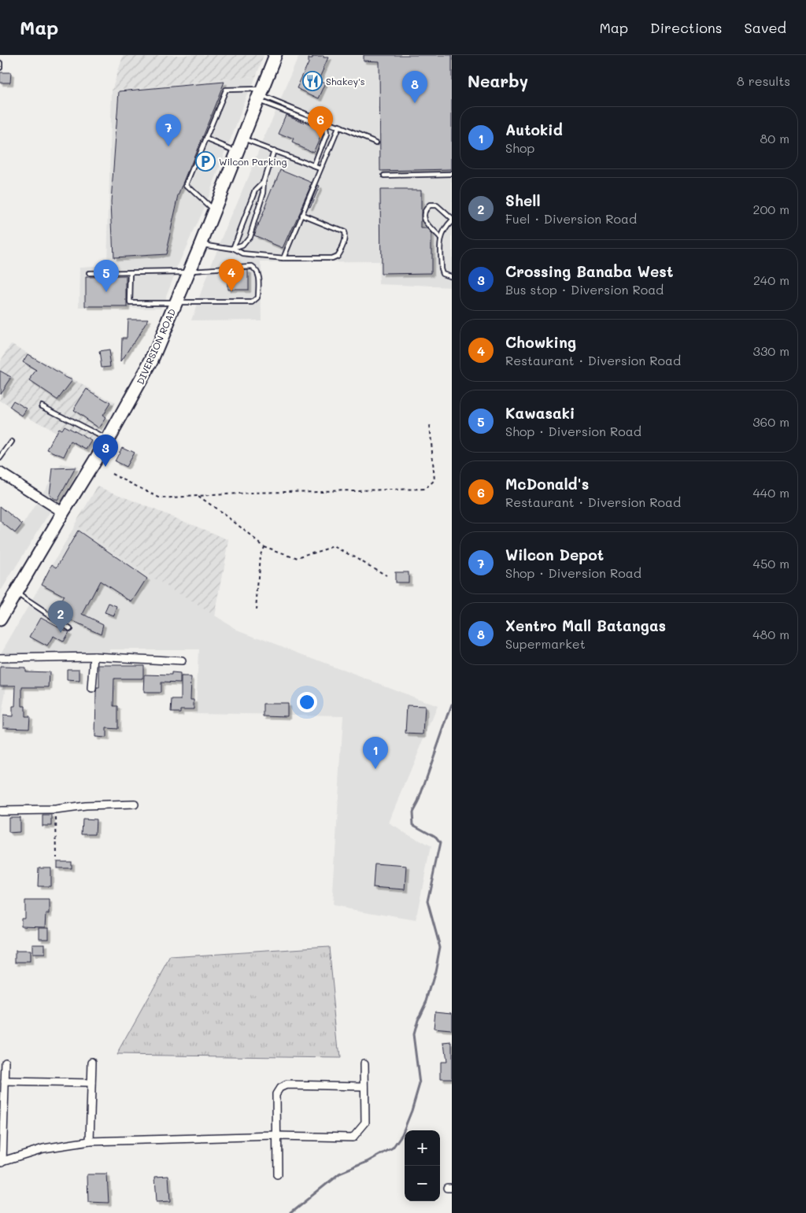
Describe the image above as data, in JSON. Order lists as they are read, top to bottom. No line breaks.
{"streets":{"highway":["DIVERSION ROAD"]},"places":{"restaurant":["Shakey's"],"parking":["Wilcon Parking"]},"page":{"header":"Map","nav":["Map","Directions","Saved"],"heading":["Nearby","8 results"],"pins":["8","6","7","4","5","3","2","1"],"list":[{"mark":"1","name":"Autokid","note":"Shop","value":"80 m"},{"mark":"2","name":"Shell","note":"Fuel · Diversion Road","value":"200 m"},{"mark":"3","name":"Crossing Banaba West","note":"Bus stop · Diversion Road","value":"240 m"},{"mark":"4","name":"Chowking","note":"Restaurant · Diversion Road","value":"330 m"},{"mark":"5","name":"Kawasaki","note":"Shop · Diversion Road","value":"360 m"},{"mark":"6","name":"McDonald's","note":"Restaurant · Diversion Road","value":"440 m"},{"mark":"7","name":"Wilcon Depot","note":"Shop · Diversion Road","value":"450 m"},{"mark":"8","name":"Xentro Mall Batangas","note":"Supermarket","value":"480 m"}],"map_buttons":["+","−"]}}
